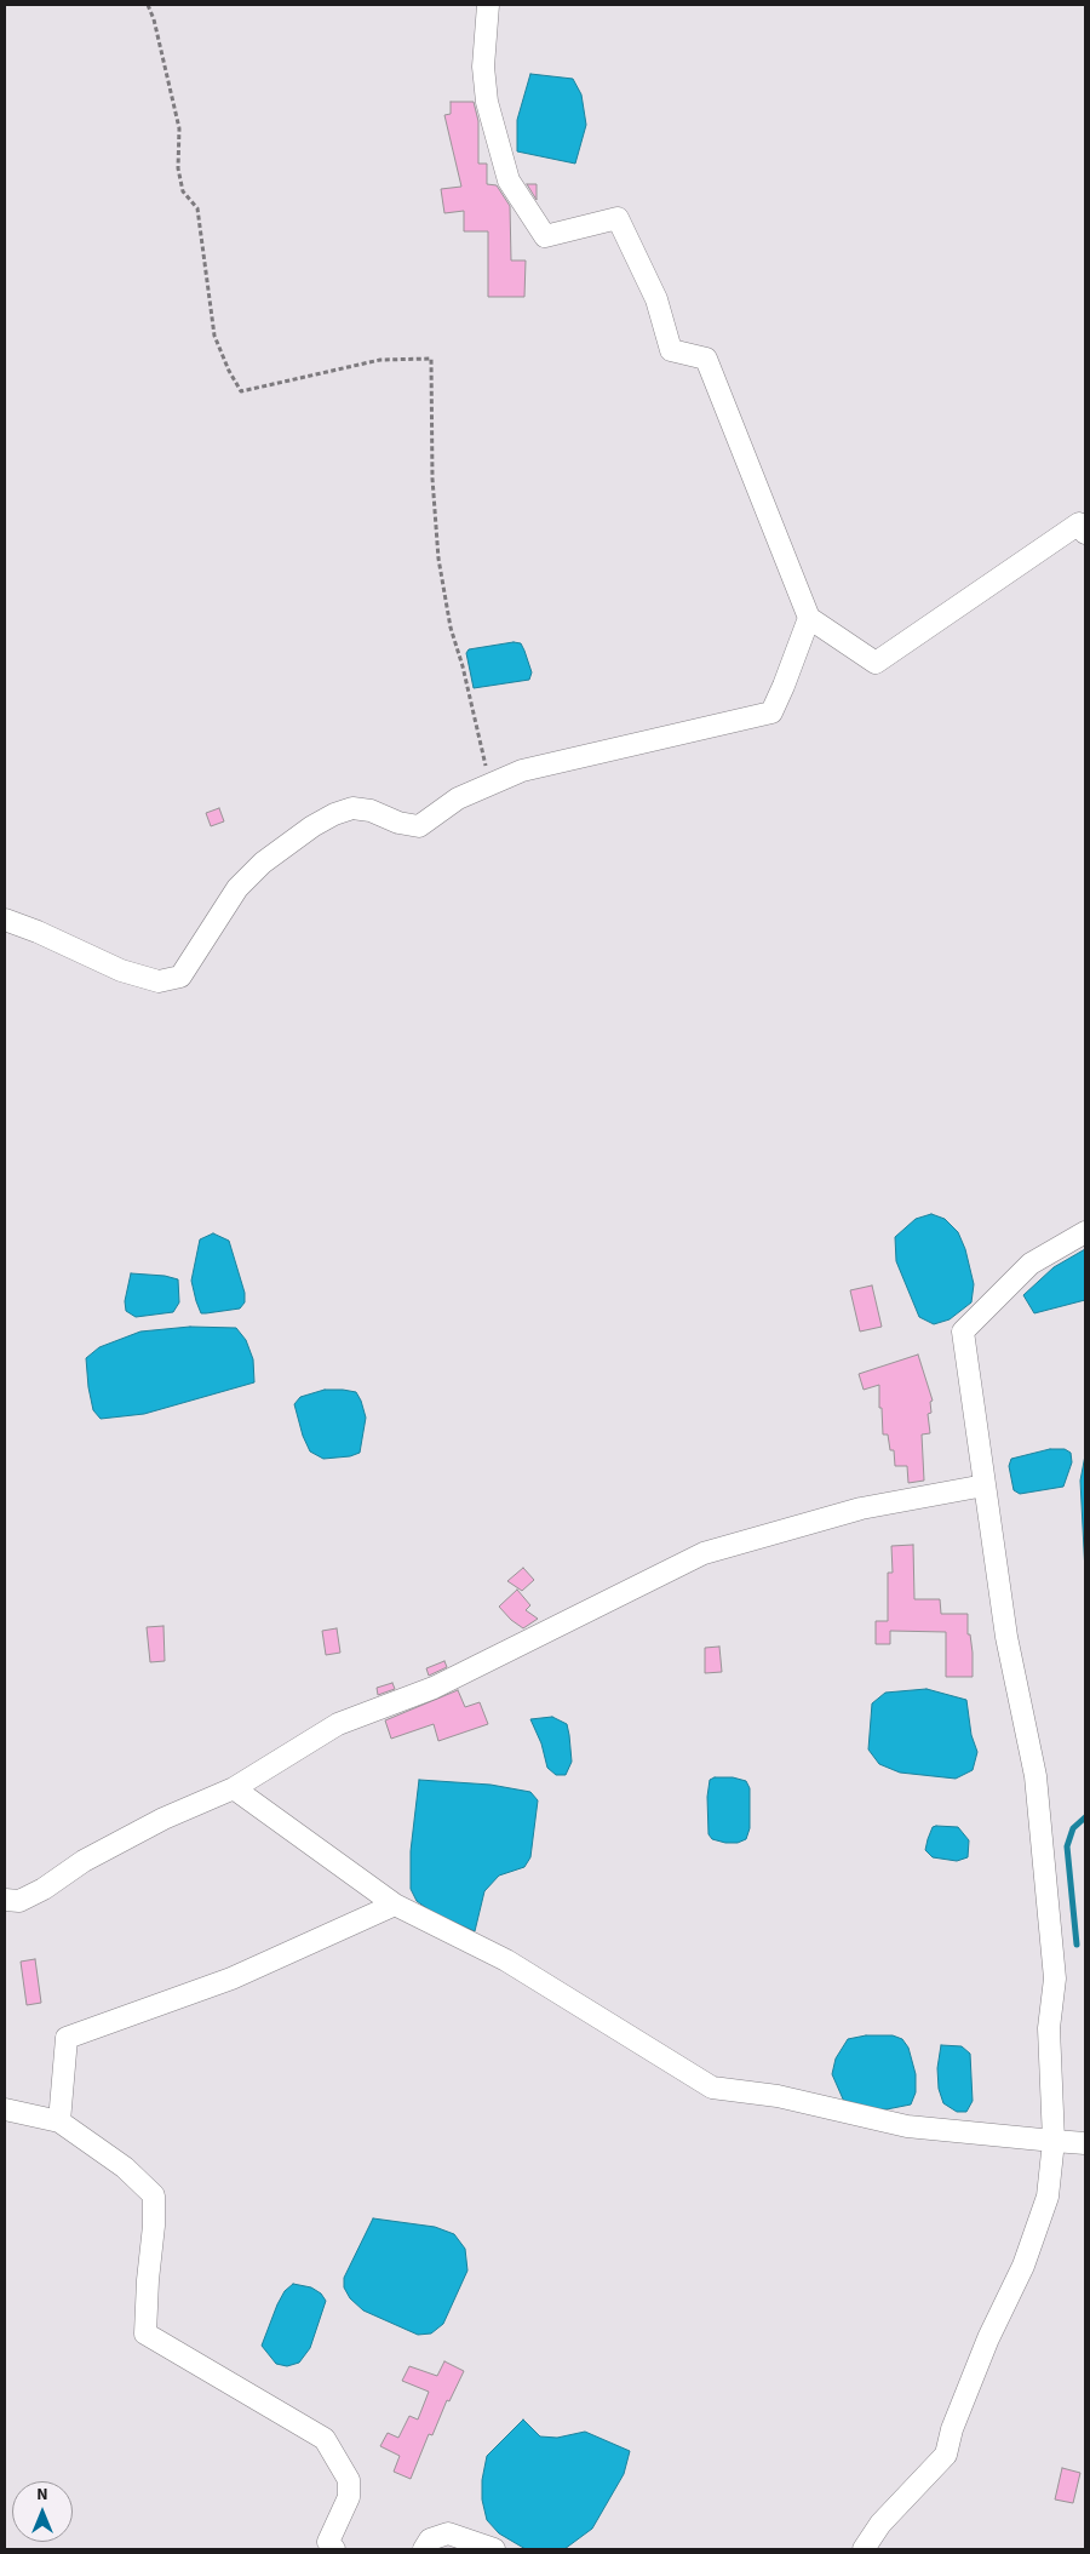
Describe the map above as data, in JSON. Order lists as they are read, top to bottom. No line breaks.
{"north":"top"}
